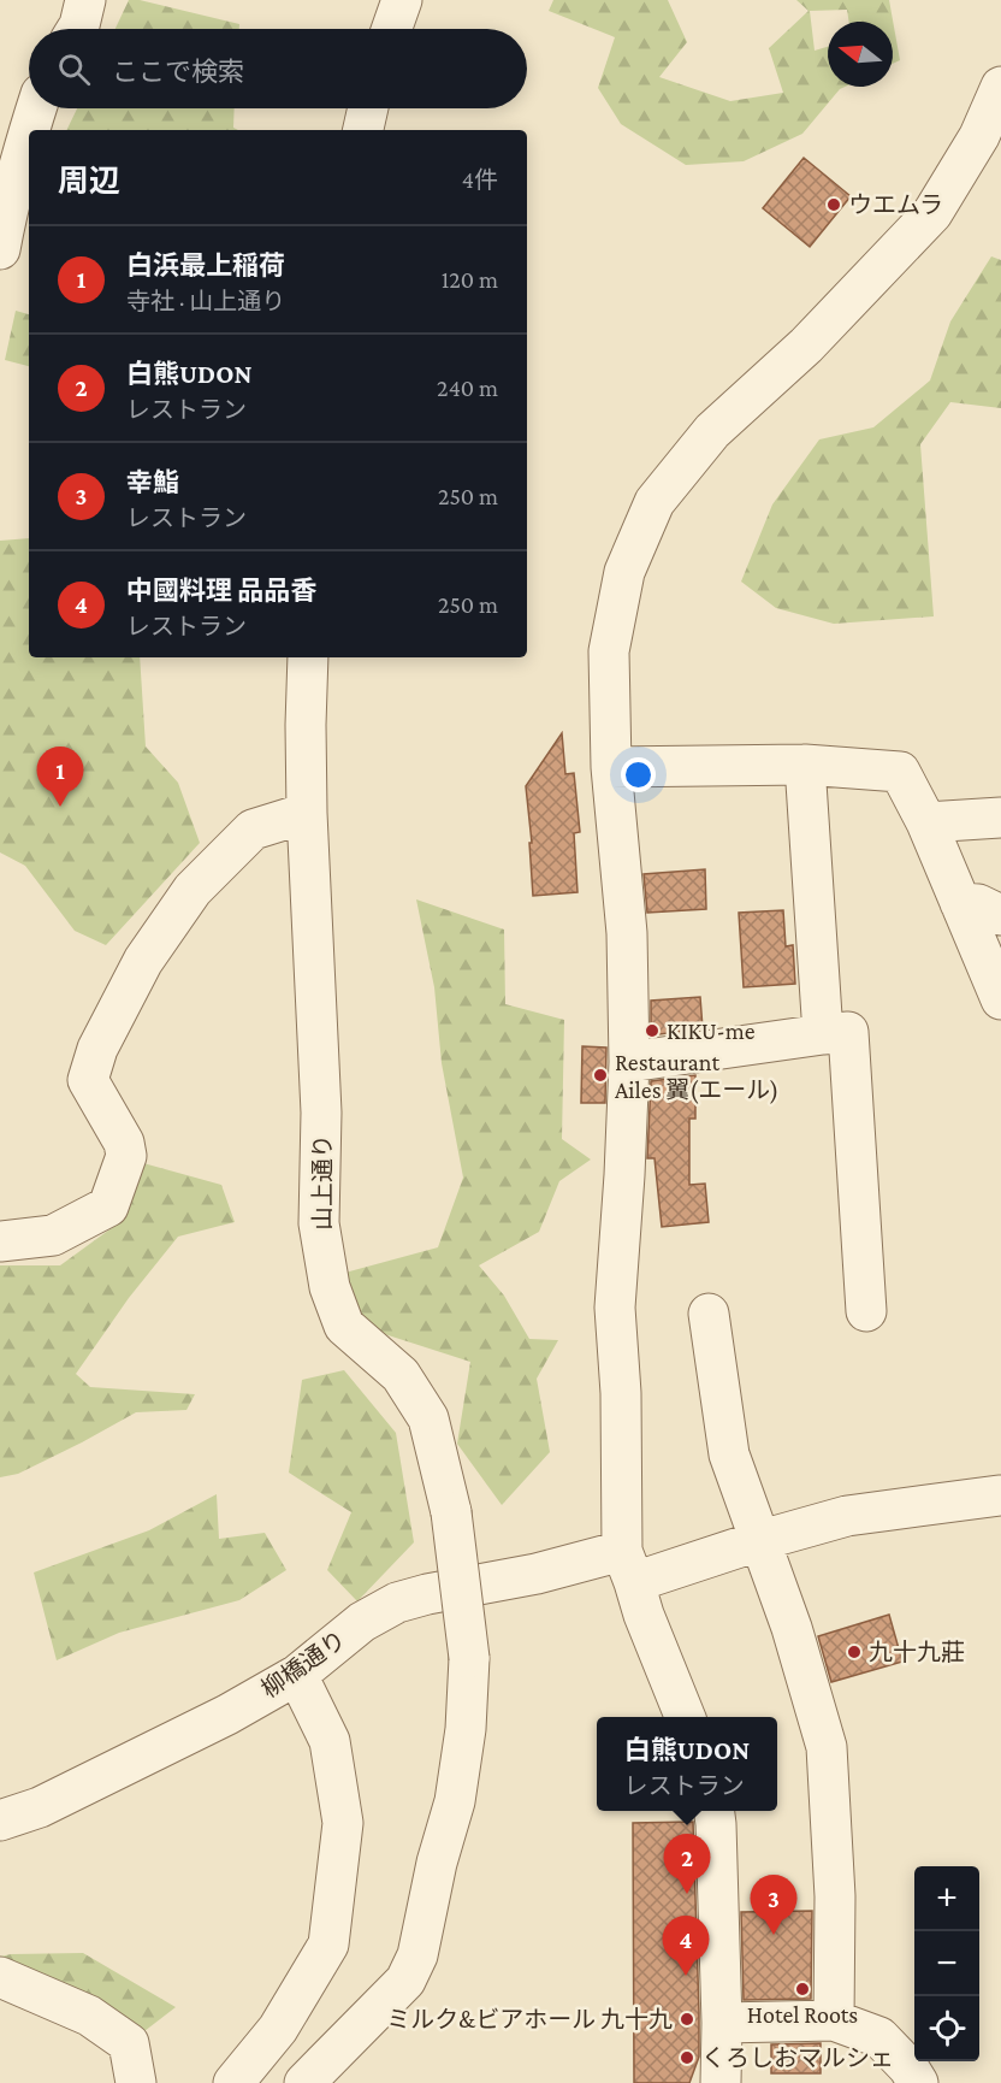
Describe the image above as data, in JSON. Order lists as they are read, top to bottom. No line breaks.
{"streets":{"street":["山上通り","柳橋通り"]},"places":["ウエムラ","KIKU-me","Restaurant Ailes 翼(エール)","九十九莊","Hotel Roots","ミルク&ビアホール 九十九","くろしおマルシェ"],"north":"left","page":{"search":"ここで検索","heading":["周辺","4件"],"list":[{"mark":"1","name":"白浜最上稲荷","note":"寺社 · 山上通り","value":"120 m"},{"mark":"2","name":"白熊UDON","note":"レストラン","value":"240 m"},{"mark":"3","name":"幸鮨","note":"レストラン","value":"250 m"},{"mark":"4","name":"中國料理 品品香","note":"レストラン","value":"250 m"}],"pins":["1","2","3","4"],"popup":["白熊UDON","レストラン"],"map_buttons":["+","−"]}}
